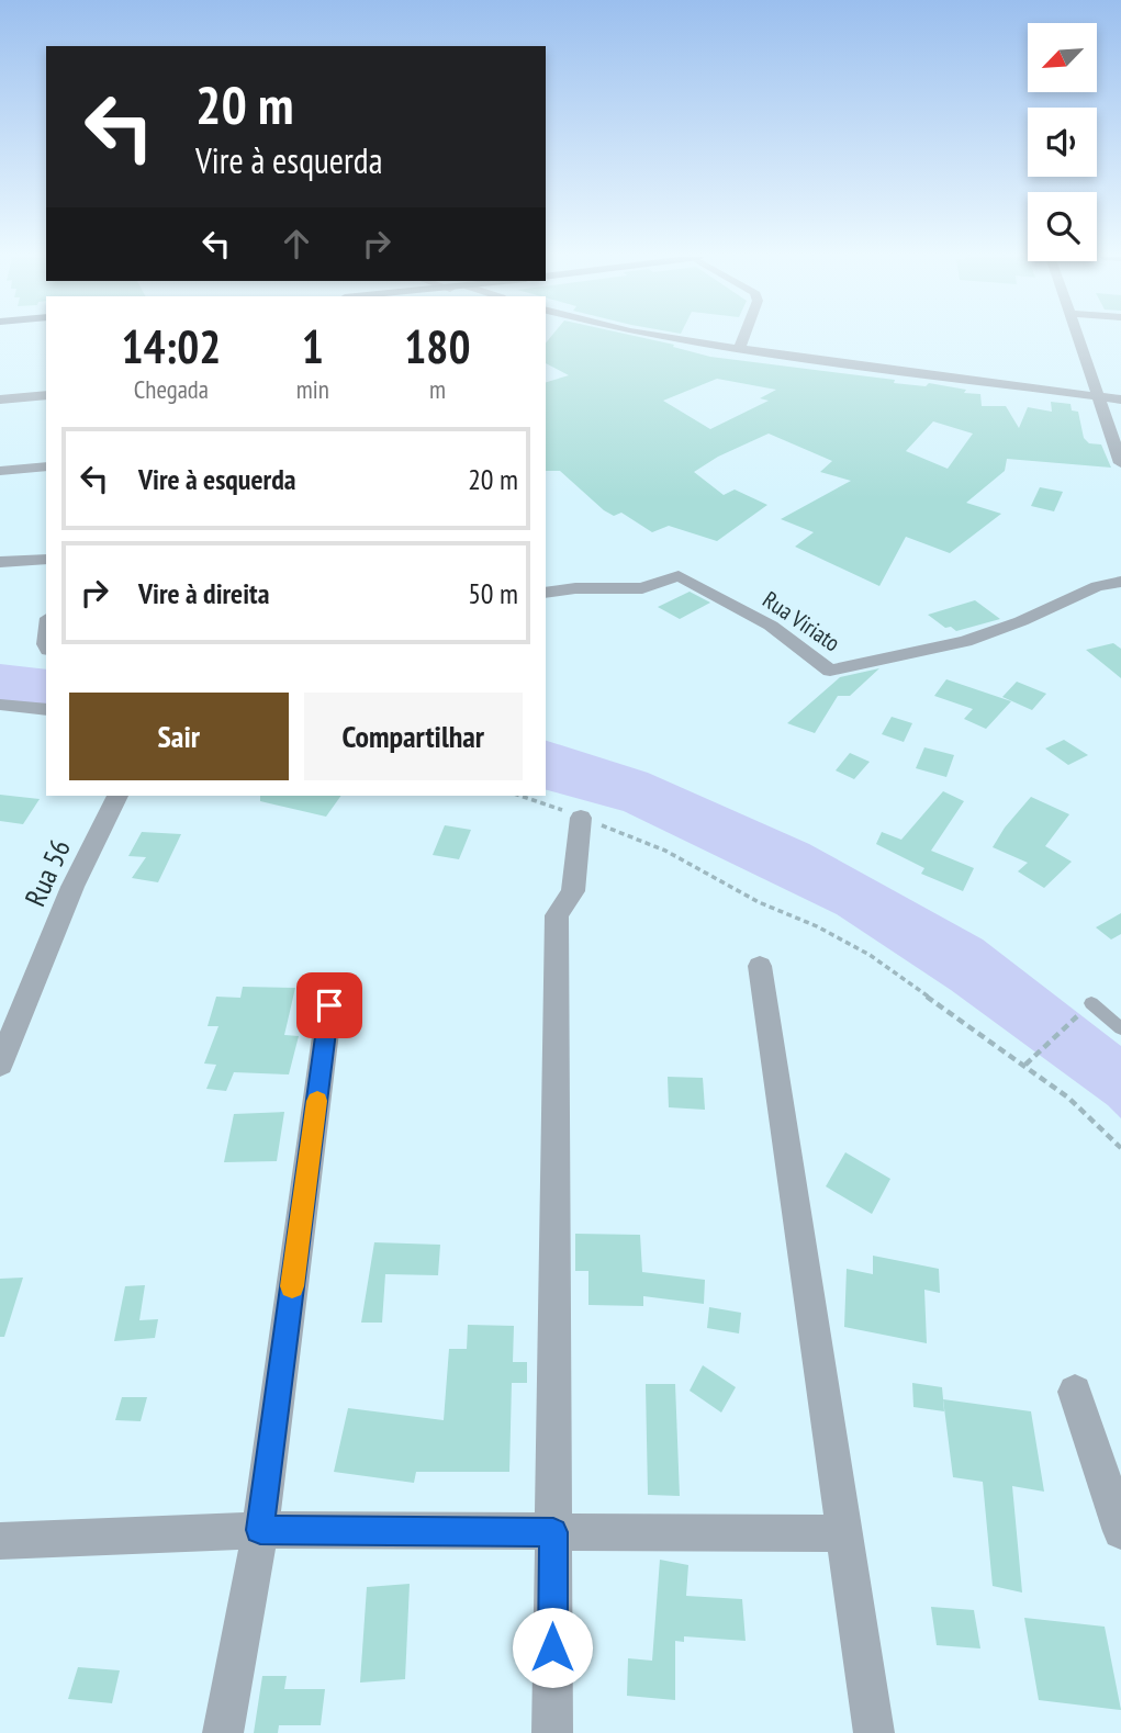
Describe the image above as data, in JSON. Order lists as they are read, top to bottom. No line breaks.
{"streets":{"street":["Rua Viriato","Rua 56"]},"north":"bottom left","page":{"turn":["20 m","Vire à esquerda"],"eta":["14:02","Chegada","1","min","180","m"],"list":[{"name":"Vire à esquerda","value":"20 m"},{"name":"Vire à direita","value":"50 m"}],"buttons":["Sair","Compartilhar"]}}
